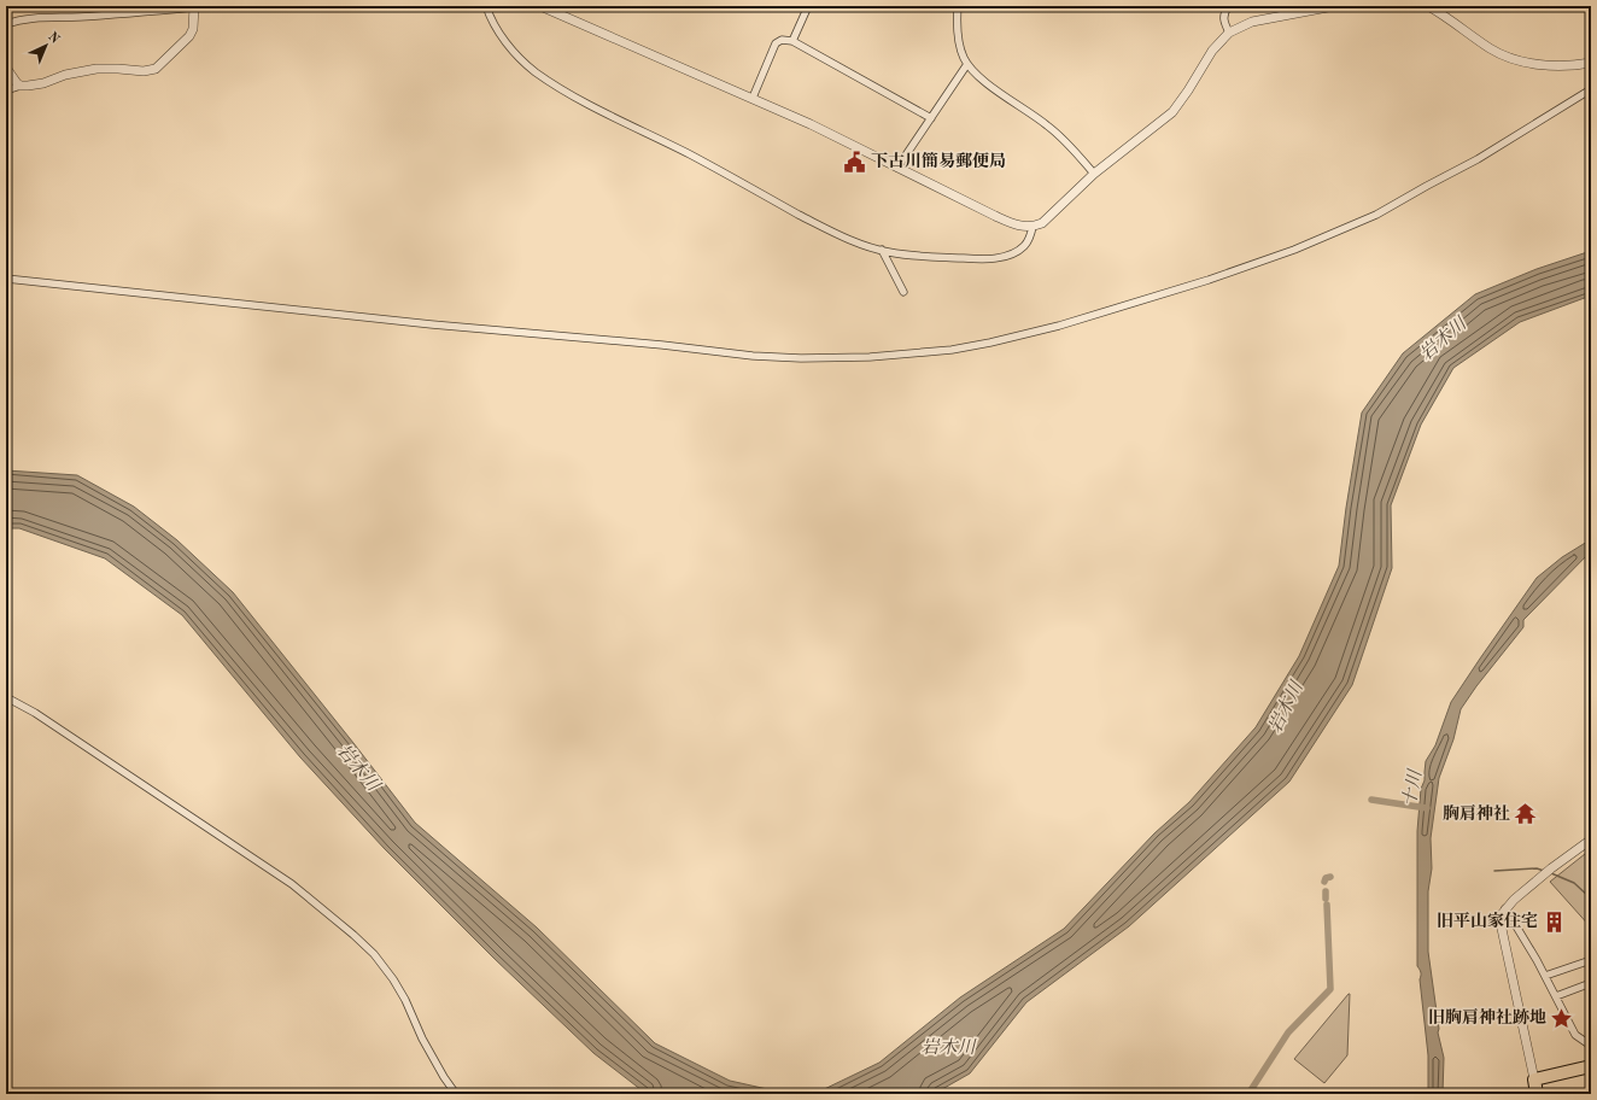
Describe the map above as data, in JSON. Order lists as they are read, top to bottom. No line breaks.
{"water":["岩木川","十川"],"places":{"public building":["下古川簡易郵便局"],"temple":["胸肩神社"],"building":["旧平山家住宅"],"place":["旧胸肩神社跡地"]},"north":"top right"}
